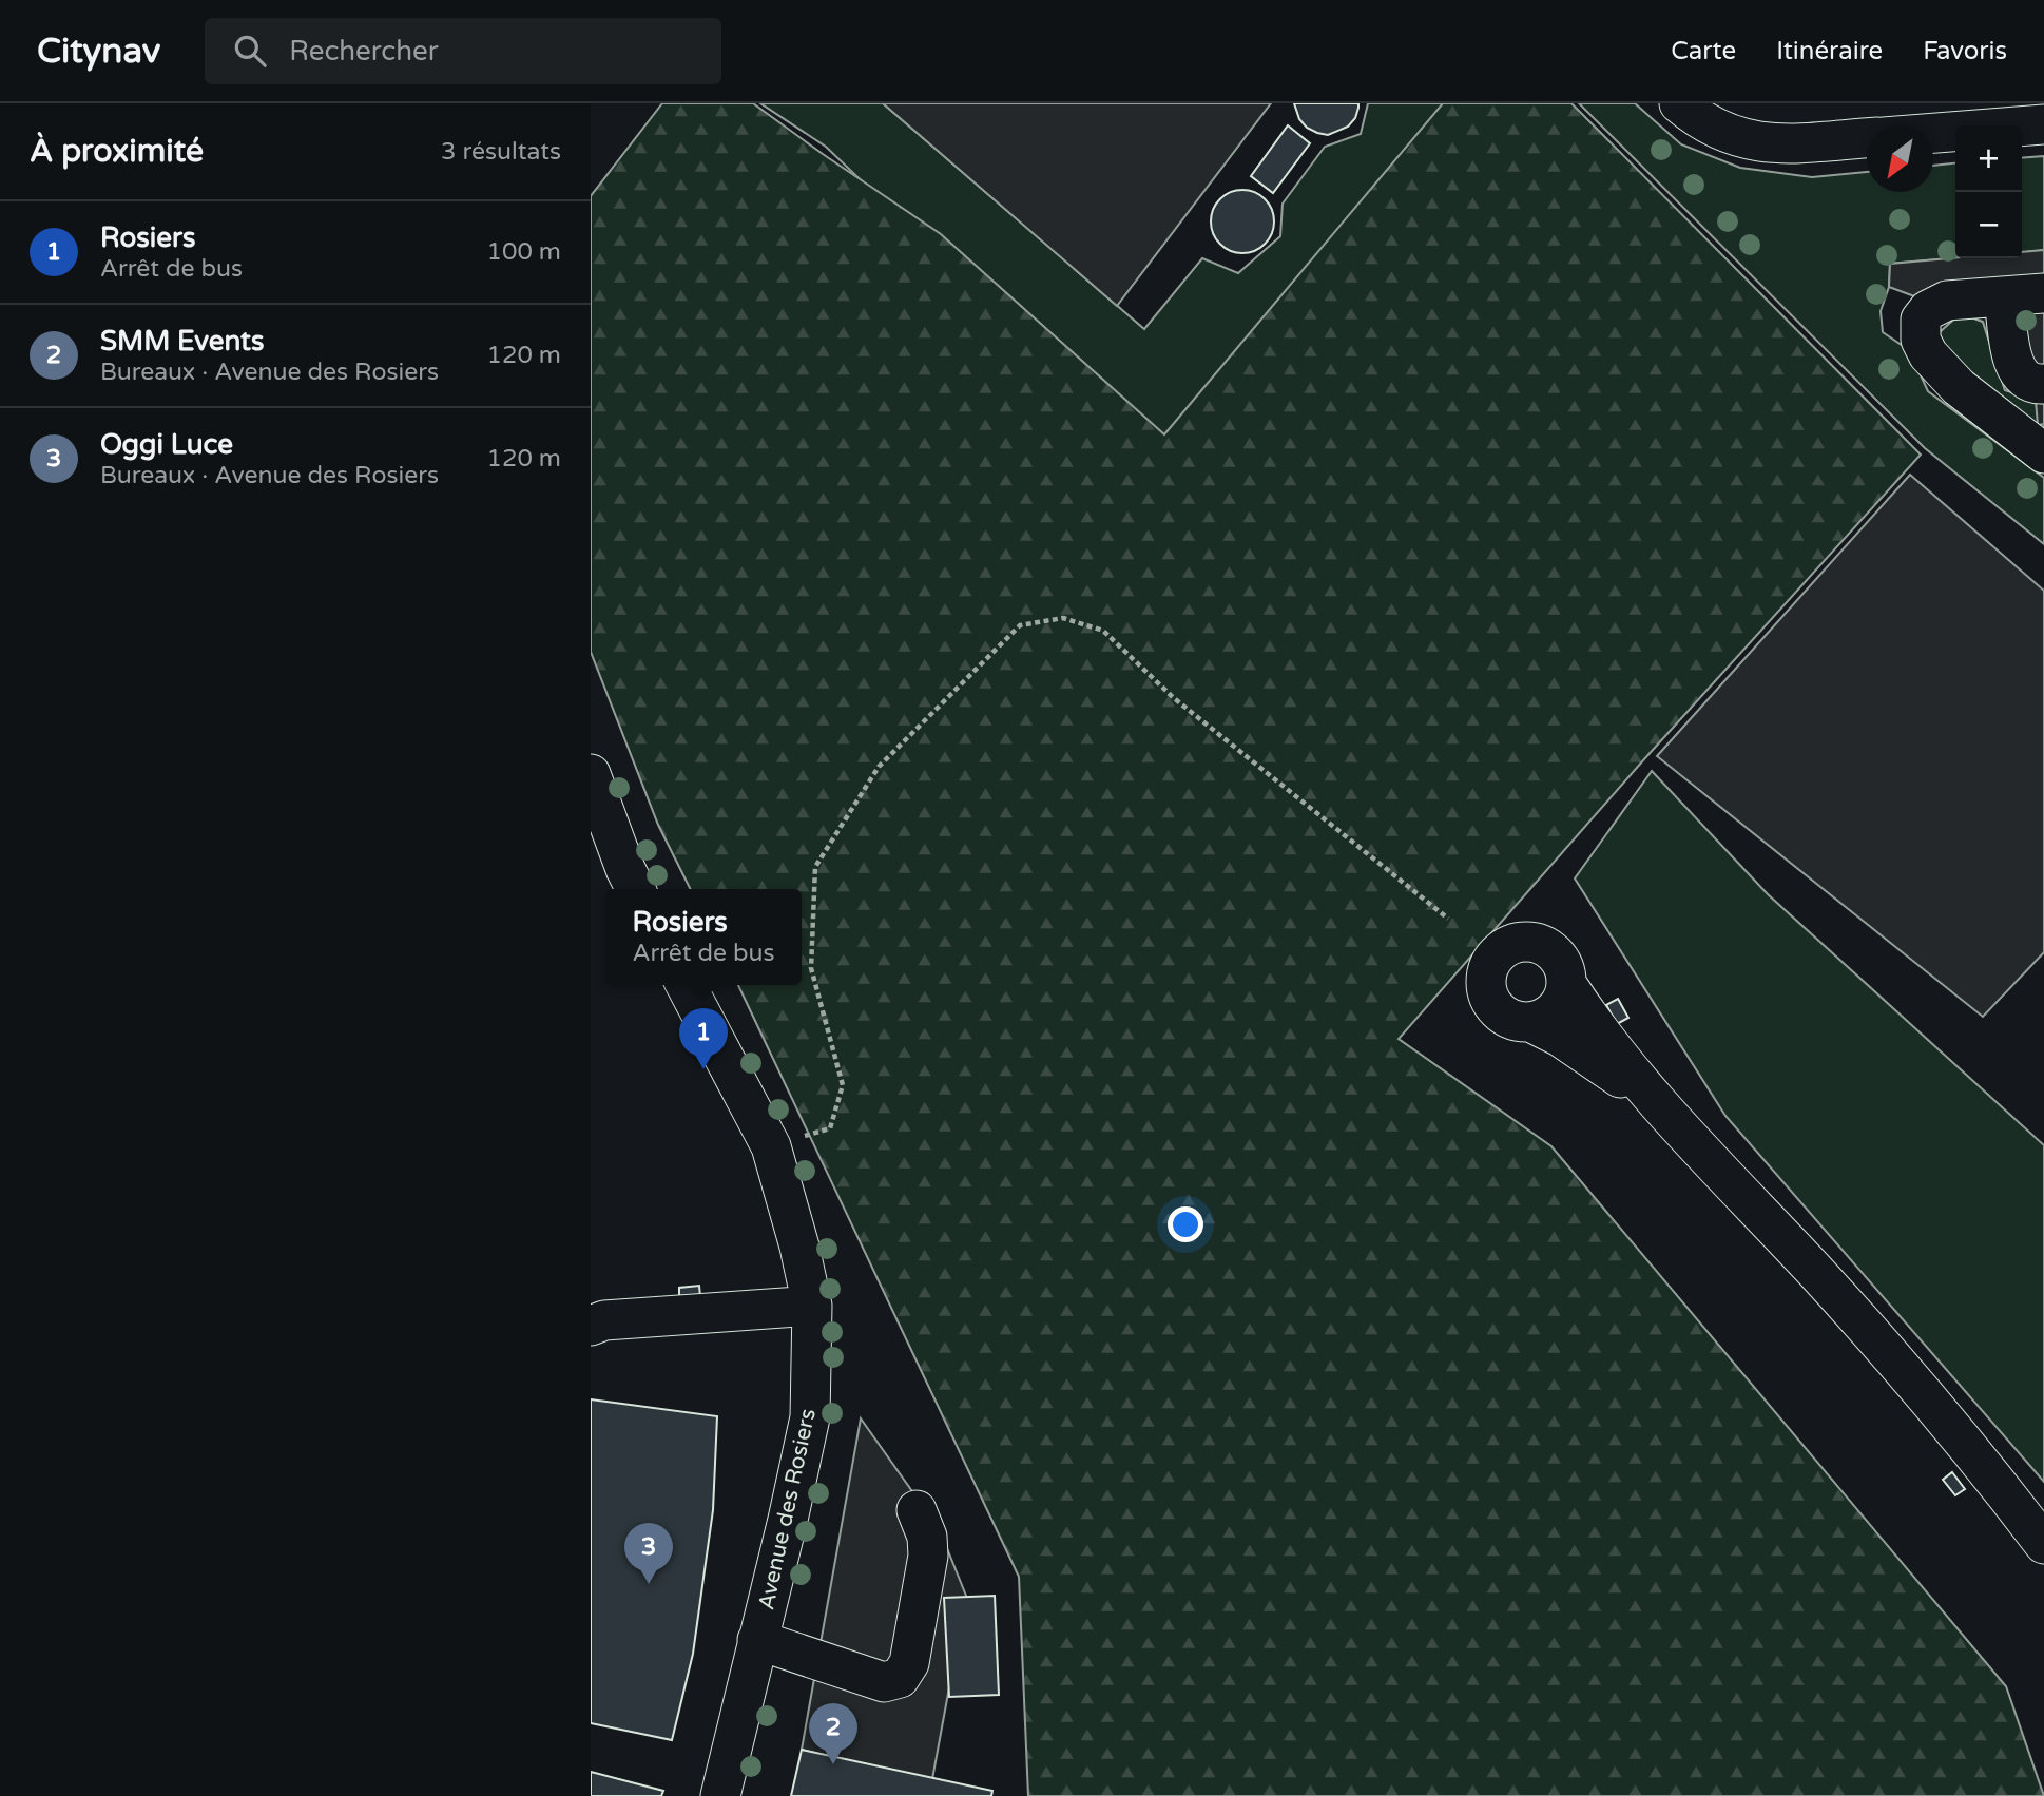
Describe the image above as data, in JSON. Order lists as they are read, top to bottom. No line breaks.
{"streets":{"street":["Avenue des Rosiers"]},"north":"bottom left","page":{"header":"Citynav","search":"Rechercher","nav":["Carte","Itinéraire","Favoris"],"heading":["À proximité","3 résultats"],"map_buttons":["+","−"],"list":[{"mark":"1","name":"Rosiers","note":"Arrêt de bus","value":"100 m"},{"mark":"2","name":"SMM Events","note":"Bureaux · Avenue des Rosiers","value":"120 m"},{"mark":"3","name":"Oggi Luce","note":"Bureaux · Avenue des Rosiers","value":"120 m"}],"popup":["Rosiers","Arrêt de bus"],"pins":["1","3","2"]}}
